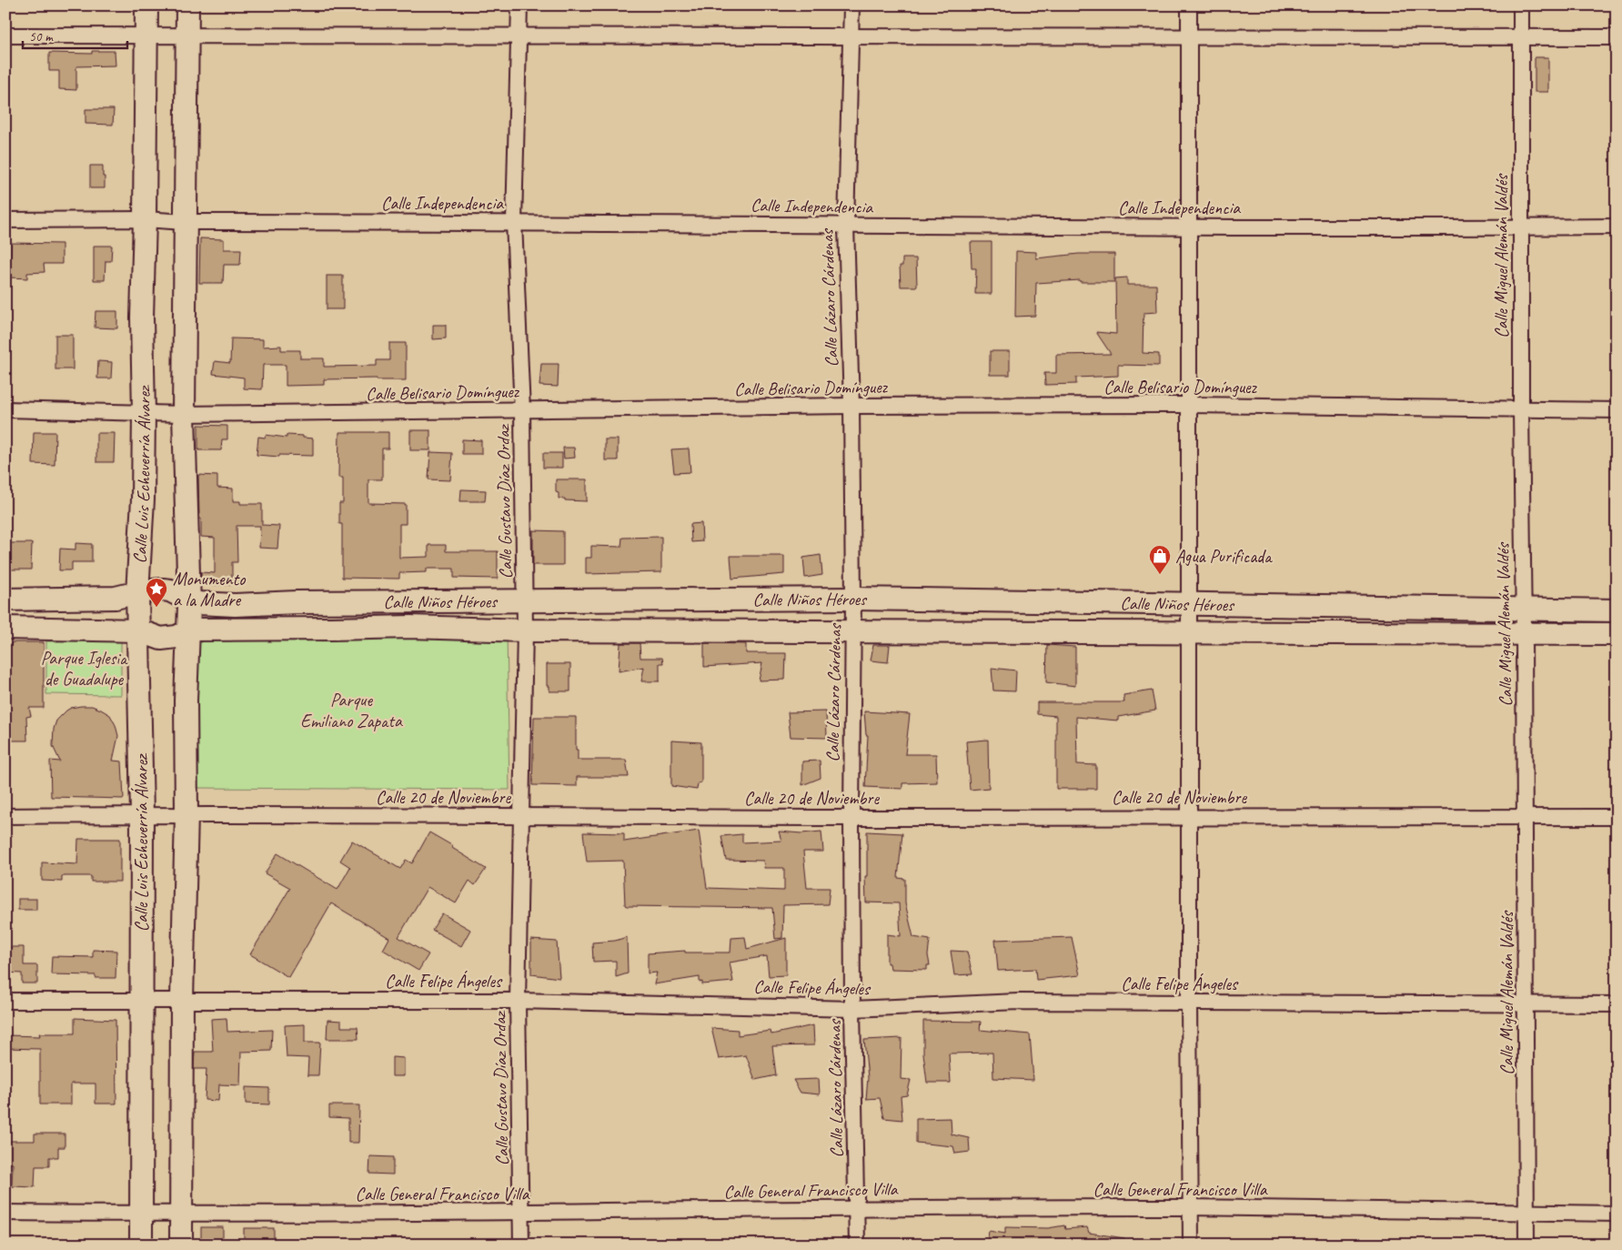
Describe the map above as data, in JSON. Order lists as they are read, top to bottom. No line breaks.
{"streets":{"street":["Calle Independencia","Calle Miguel Alemán Valdés","Calle Lázaro Cárdenas","Calle Belisario Domínguez","Calle Luis Echeverría Álvarez","Calle Gustavo Díaz Ordaz","Calle Niños Héroes","Calle 20 de Noviembre","Calle Felipe Ángeles","Calle General Francisco Villa"]},"crossings":[["Calle Independencia","Calle Miguel Alemán Valdés"],["Calle Independencia","Calle Lázaro Cárdenas"],["Calle Independencia","Calle Luis Echeverría Álvarez"],["Calle Independencia","Calle Gustavo Díaz Ordaz"],["Calle Miguel Alemán Valdés","Calle Belisario Domínguez"],["Calle Miguel Alemán Valdés","Calle Niños Héroes"],["Calle Miguel Alemán Valdés","Calle 20 de Noviembre"],["Calle Miguel Alemán Valdés","Calle Felipe Ángeles"],["Calle Miguel Alemán Valdés","Calle General Francisco Villa"],["Calle Lázaro Cárdenas","Calle Belisario Domínguez"],["Calle Lázaro Cárdenas","Calle Niños Héroes"],["Calle Lázaro Cárdenas","Calle 20 de Noviembre"],["Calle Lázaro Cárdenas","Calle Felipe Ángeles"],["Calle Lázaro Cárdenas","Calle General Francisco Villa"],["Calle Belisario Domínguez","Calle Luis Echeverría Álvarez"],["Calle Belisario Domínguez","Calle Gustavo Díaz Ordaz"],["Calle Luis Echeverría Álvarez","Calle Niños Héroes"],["Calle Luis Echeverría Álvarez","Calle 20 de Noviembre"],["Calle Luis Echeverría Álvarez","Calle Felipe Ángeles"],["Calle Luis Echeverría Álvarez","Calle General Francisco Villa"],["Calle Gustavo Díaz Ordaz","Calle Niños Héroes"],["Calle Gustavo Díaz Ordaz","Calle 20 de Noviembre"],["Calle Gustavo Díaz Ordaz","Calle Felipe Ángeles"],["Calle Gustavo Díaz Ordaz","Calle General Francisco Villa"]],"parks":["Parque Iglesia de Guadalupe","Parque Emiliano Zapata"],"places":{"shop":["Agua Purificada"],"place":["Monumento a la Madre"]},"scale_bar":"50 m"}
